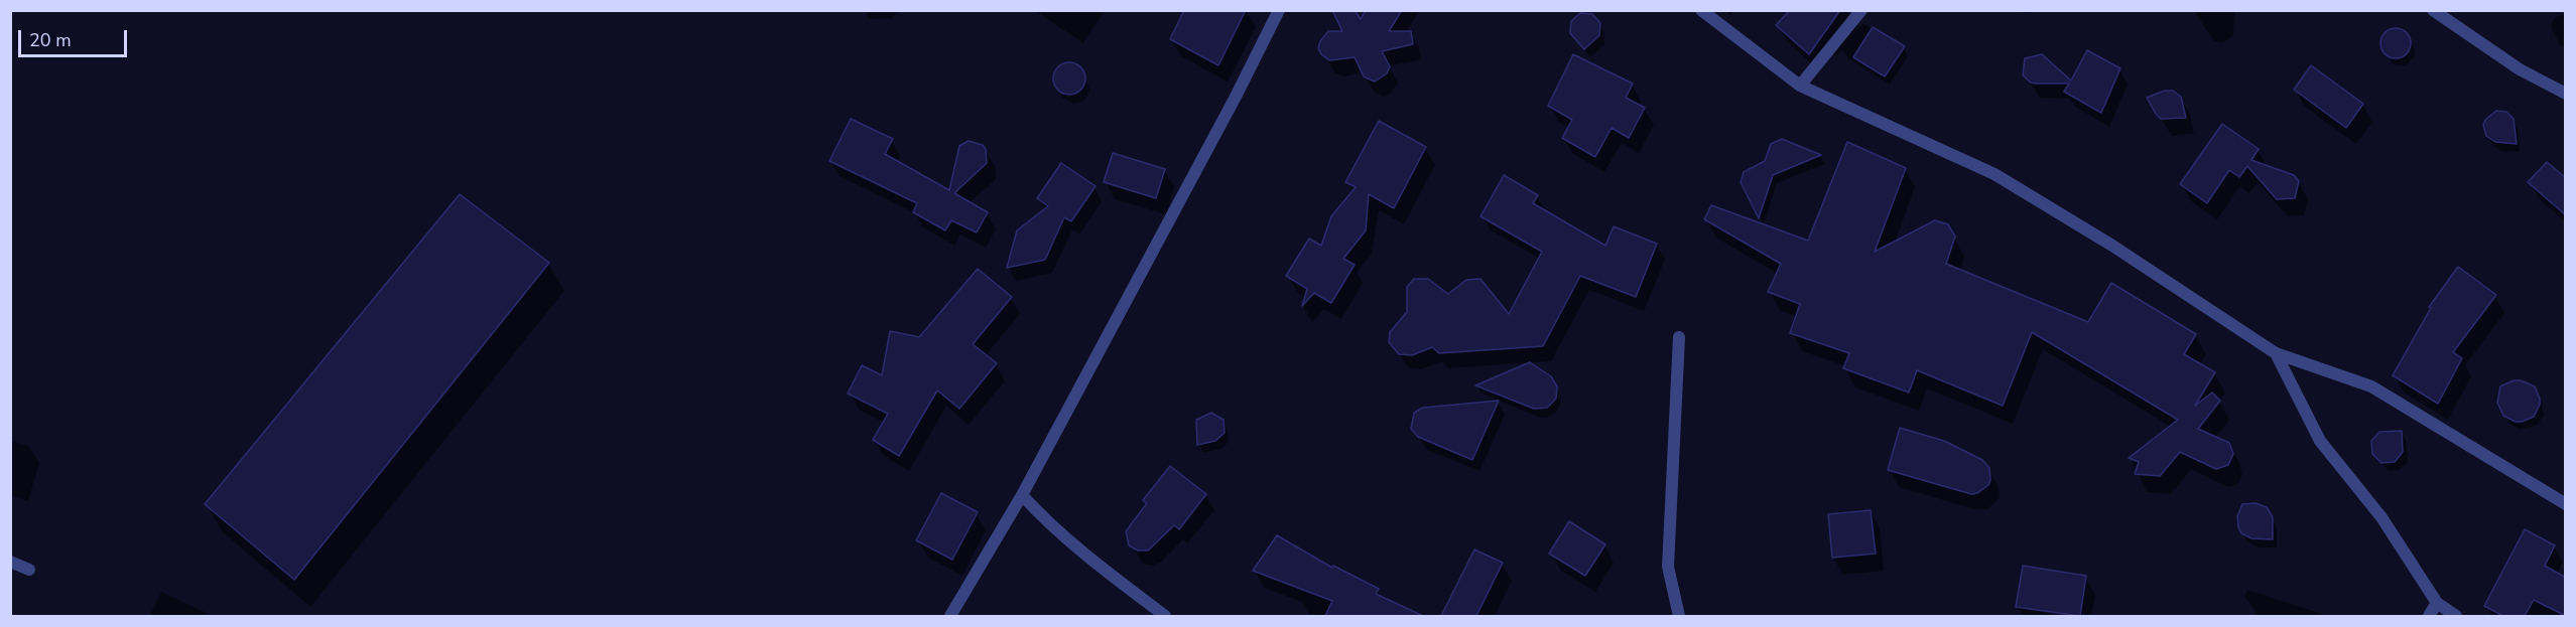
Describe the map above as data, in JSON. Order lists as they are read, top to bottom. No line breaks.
{"scale_bar":"20 m"}
